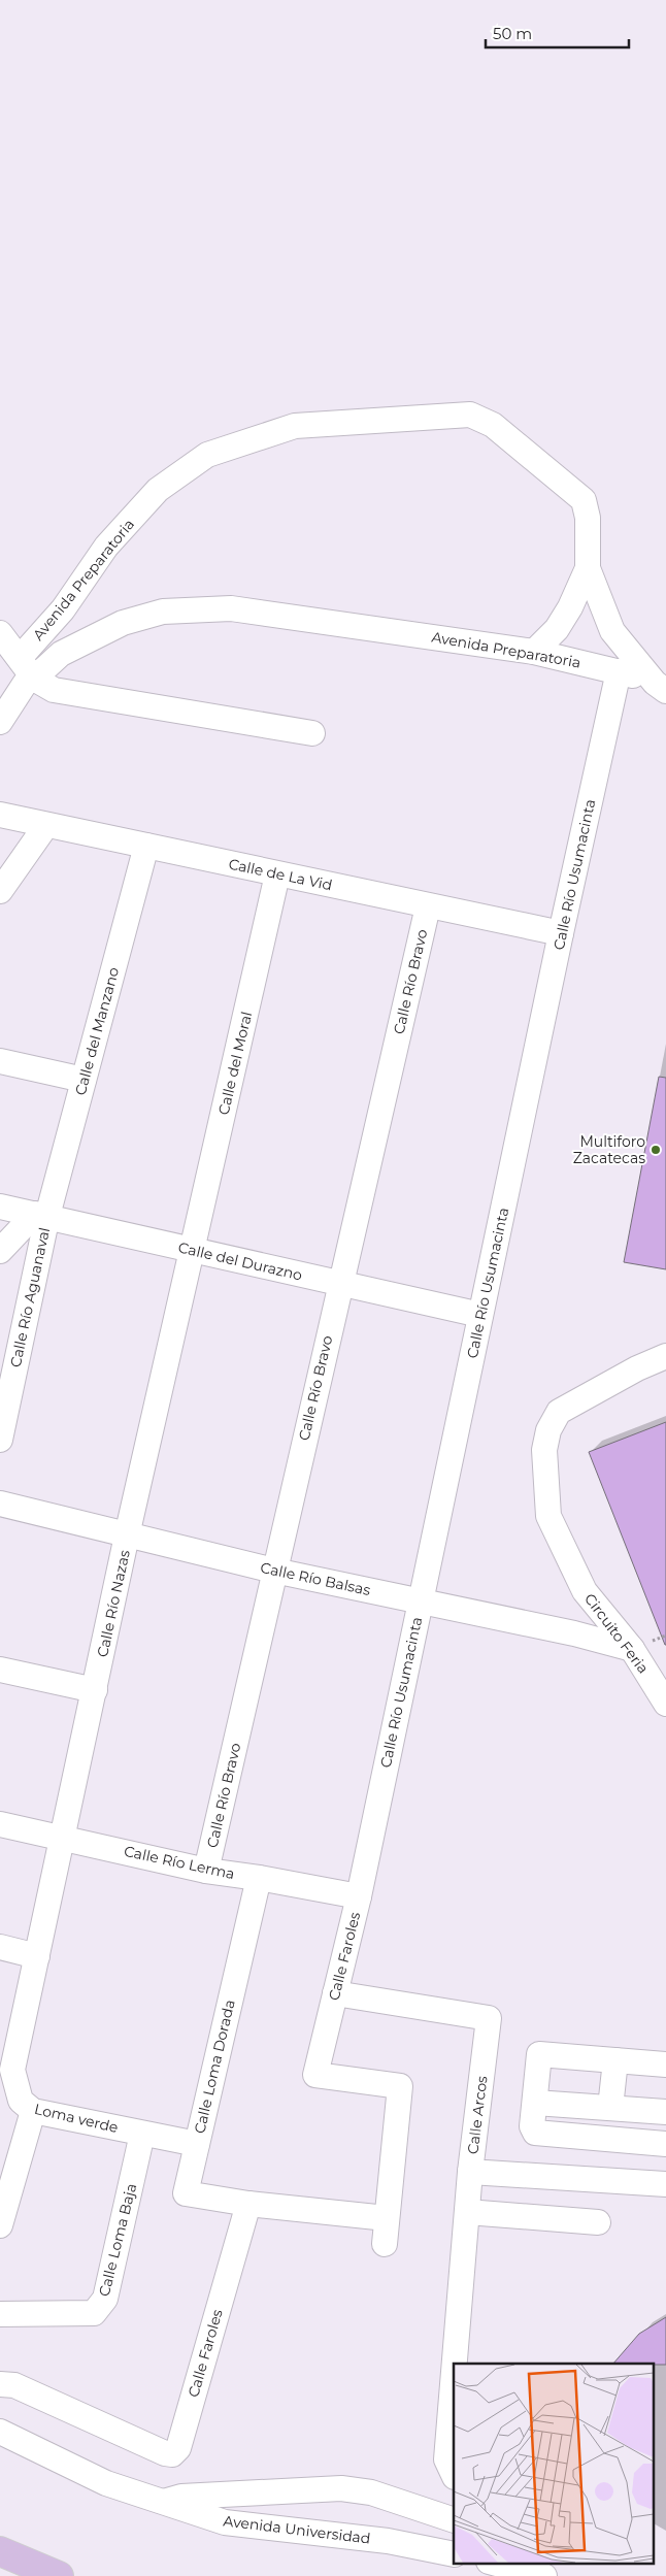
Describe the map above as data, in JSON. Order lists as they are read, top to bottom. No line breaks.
{"streets":{"street":["Avenida Preparatoria","Calle de La Vid","Calle Río Usumacinta","Calle Río Bravo","Calle del Manzano","Calle del Moral","Calle del Durazno","Calle Río Aguanaval","Calle Río Balsas","Calle Río Nazas","Circuito Feria","Calle Río Lerma","Calle Faroles","Calle Loma Dorada","Calle Arcos","Loma verde","Calle Loma Baja","Avenida Universidad"]},"crossings":[["Avenida Preparatoria","Calle Río Usumacinta"],["Calle de La Vid","Calle Río Usumacinta"],["Calle de La Vid","Calle Río Bravo"],["Calle de La Vid","Calle del Manzano"],["Calle de La Vid","Calle del Moral"],["Calle Río Usumacinta","Calle del Durazno"],["Calle Río Usumacinta","Calle Río Balsas"],["Calle Río Usumacinta","Calle Río Lerma"],["Calle Río Usumacinta","Calle Faroles"],["Calle Río Bravo","Calle del Durazno"],["Calle Río Bravo","Calle Río Balsas"],["Calle Río Bravo","Calle Río Lerma"],["Calle del Manzano","Calle del Durazno"],["Calle del Manzano","Calle Río Aguanaval"],["Calle del Moral","Calle del Durazno"],["Calle del Moral","Calle Río Nazas"],["Calle del Durazno","Calle Río Aguanaval"],["Calle del Durazno","Calle Río Nazas"],["Calle Río Balsas","Calle Río Nazas"],["Calle Río Balsas","Circuito Feria"],["Calle Río Nazas","Calle Río Lerma"],["Calle Río Nazas","Loma verde"],["Calle Río Lerma","Calle Faroles"],["Calle Río Lerma","Calle Loma Dorada"],["Calle Faroles","Calle Loma Dorada"],["Calle Faroles","Calle Arcos"],["Calle Loma Dorada","Loma verde"],["Loma verde","Calle Loma Baja"]],"places":["Multiforo Zacatecas"],"scale_bar":"50 m"}
